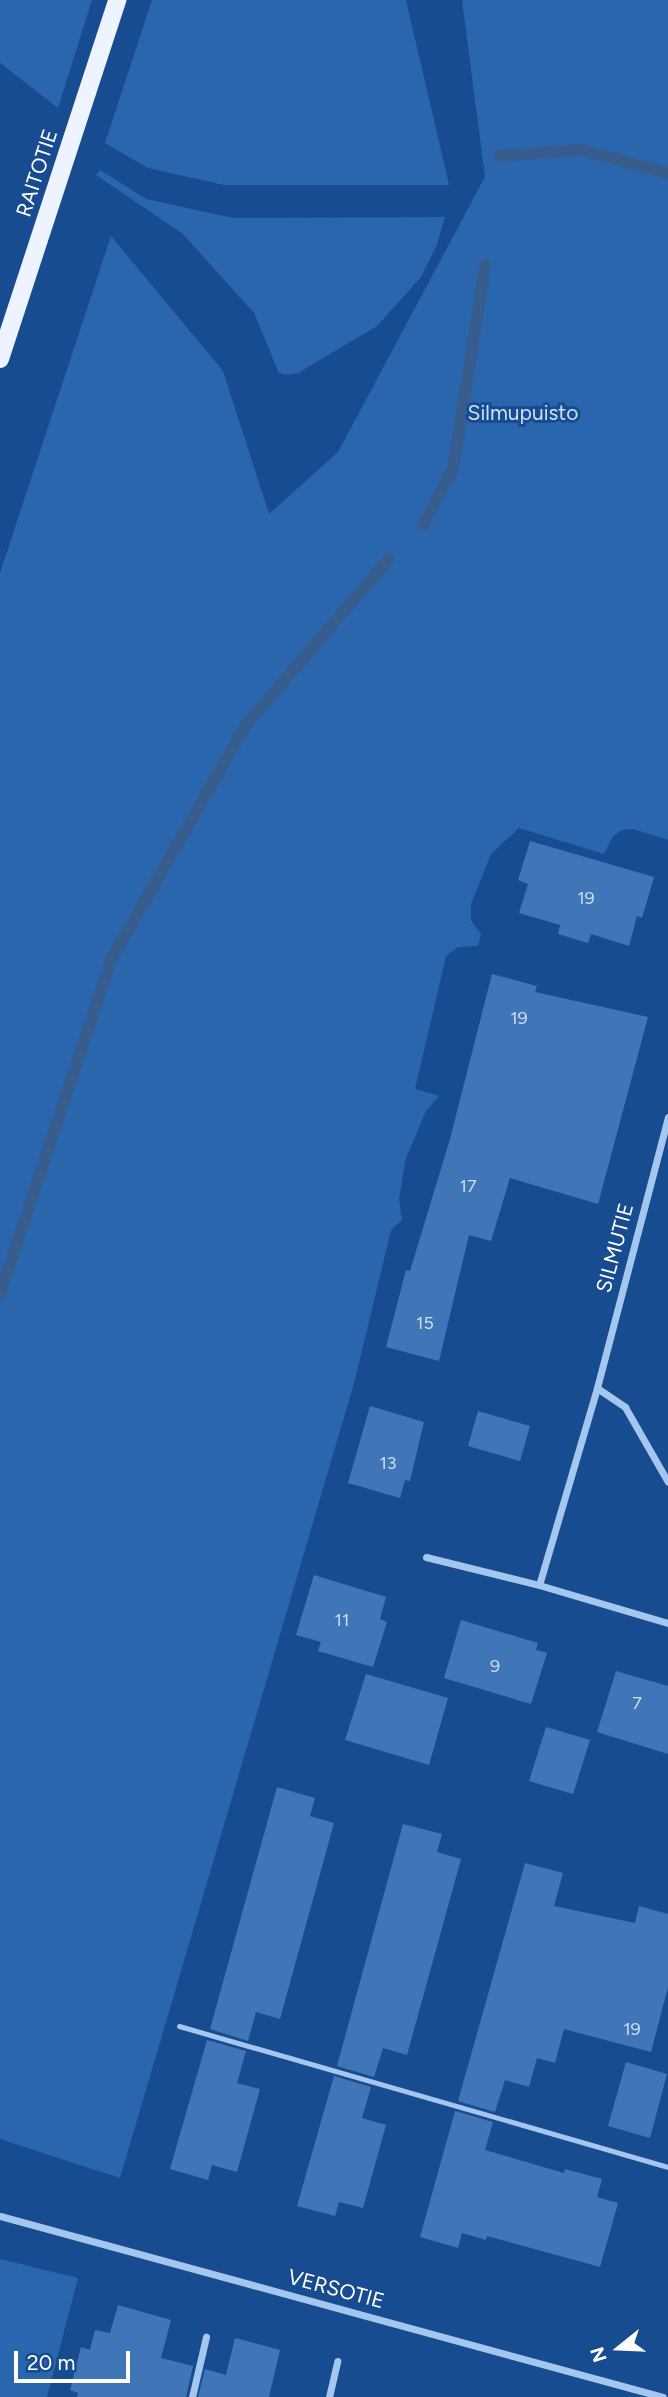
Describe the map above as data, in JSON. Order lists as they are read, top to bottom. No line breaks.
{"streets":{"main road":["RAITOTIE"],"street":["SILMUTIE","VERSOTIE"]},"parks":["Silmupuisto"],"house_numbers":["19","19","17","15","13","11","9","7","19"],"scale_bar":"20 m","north":"left"}
